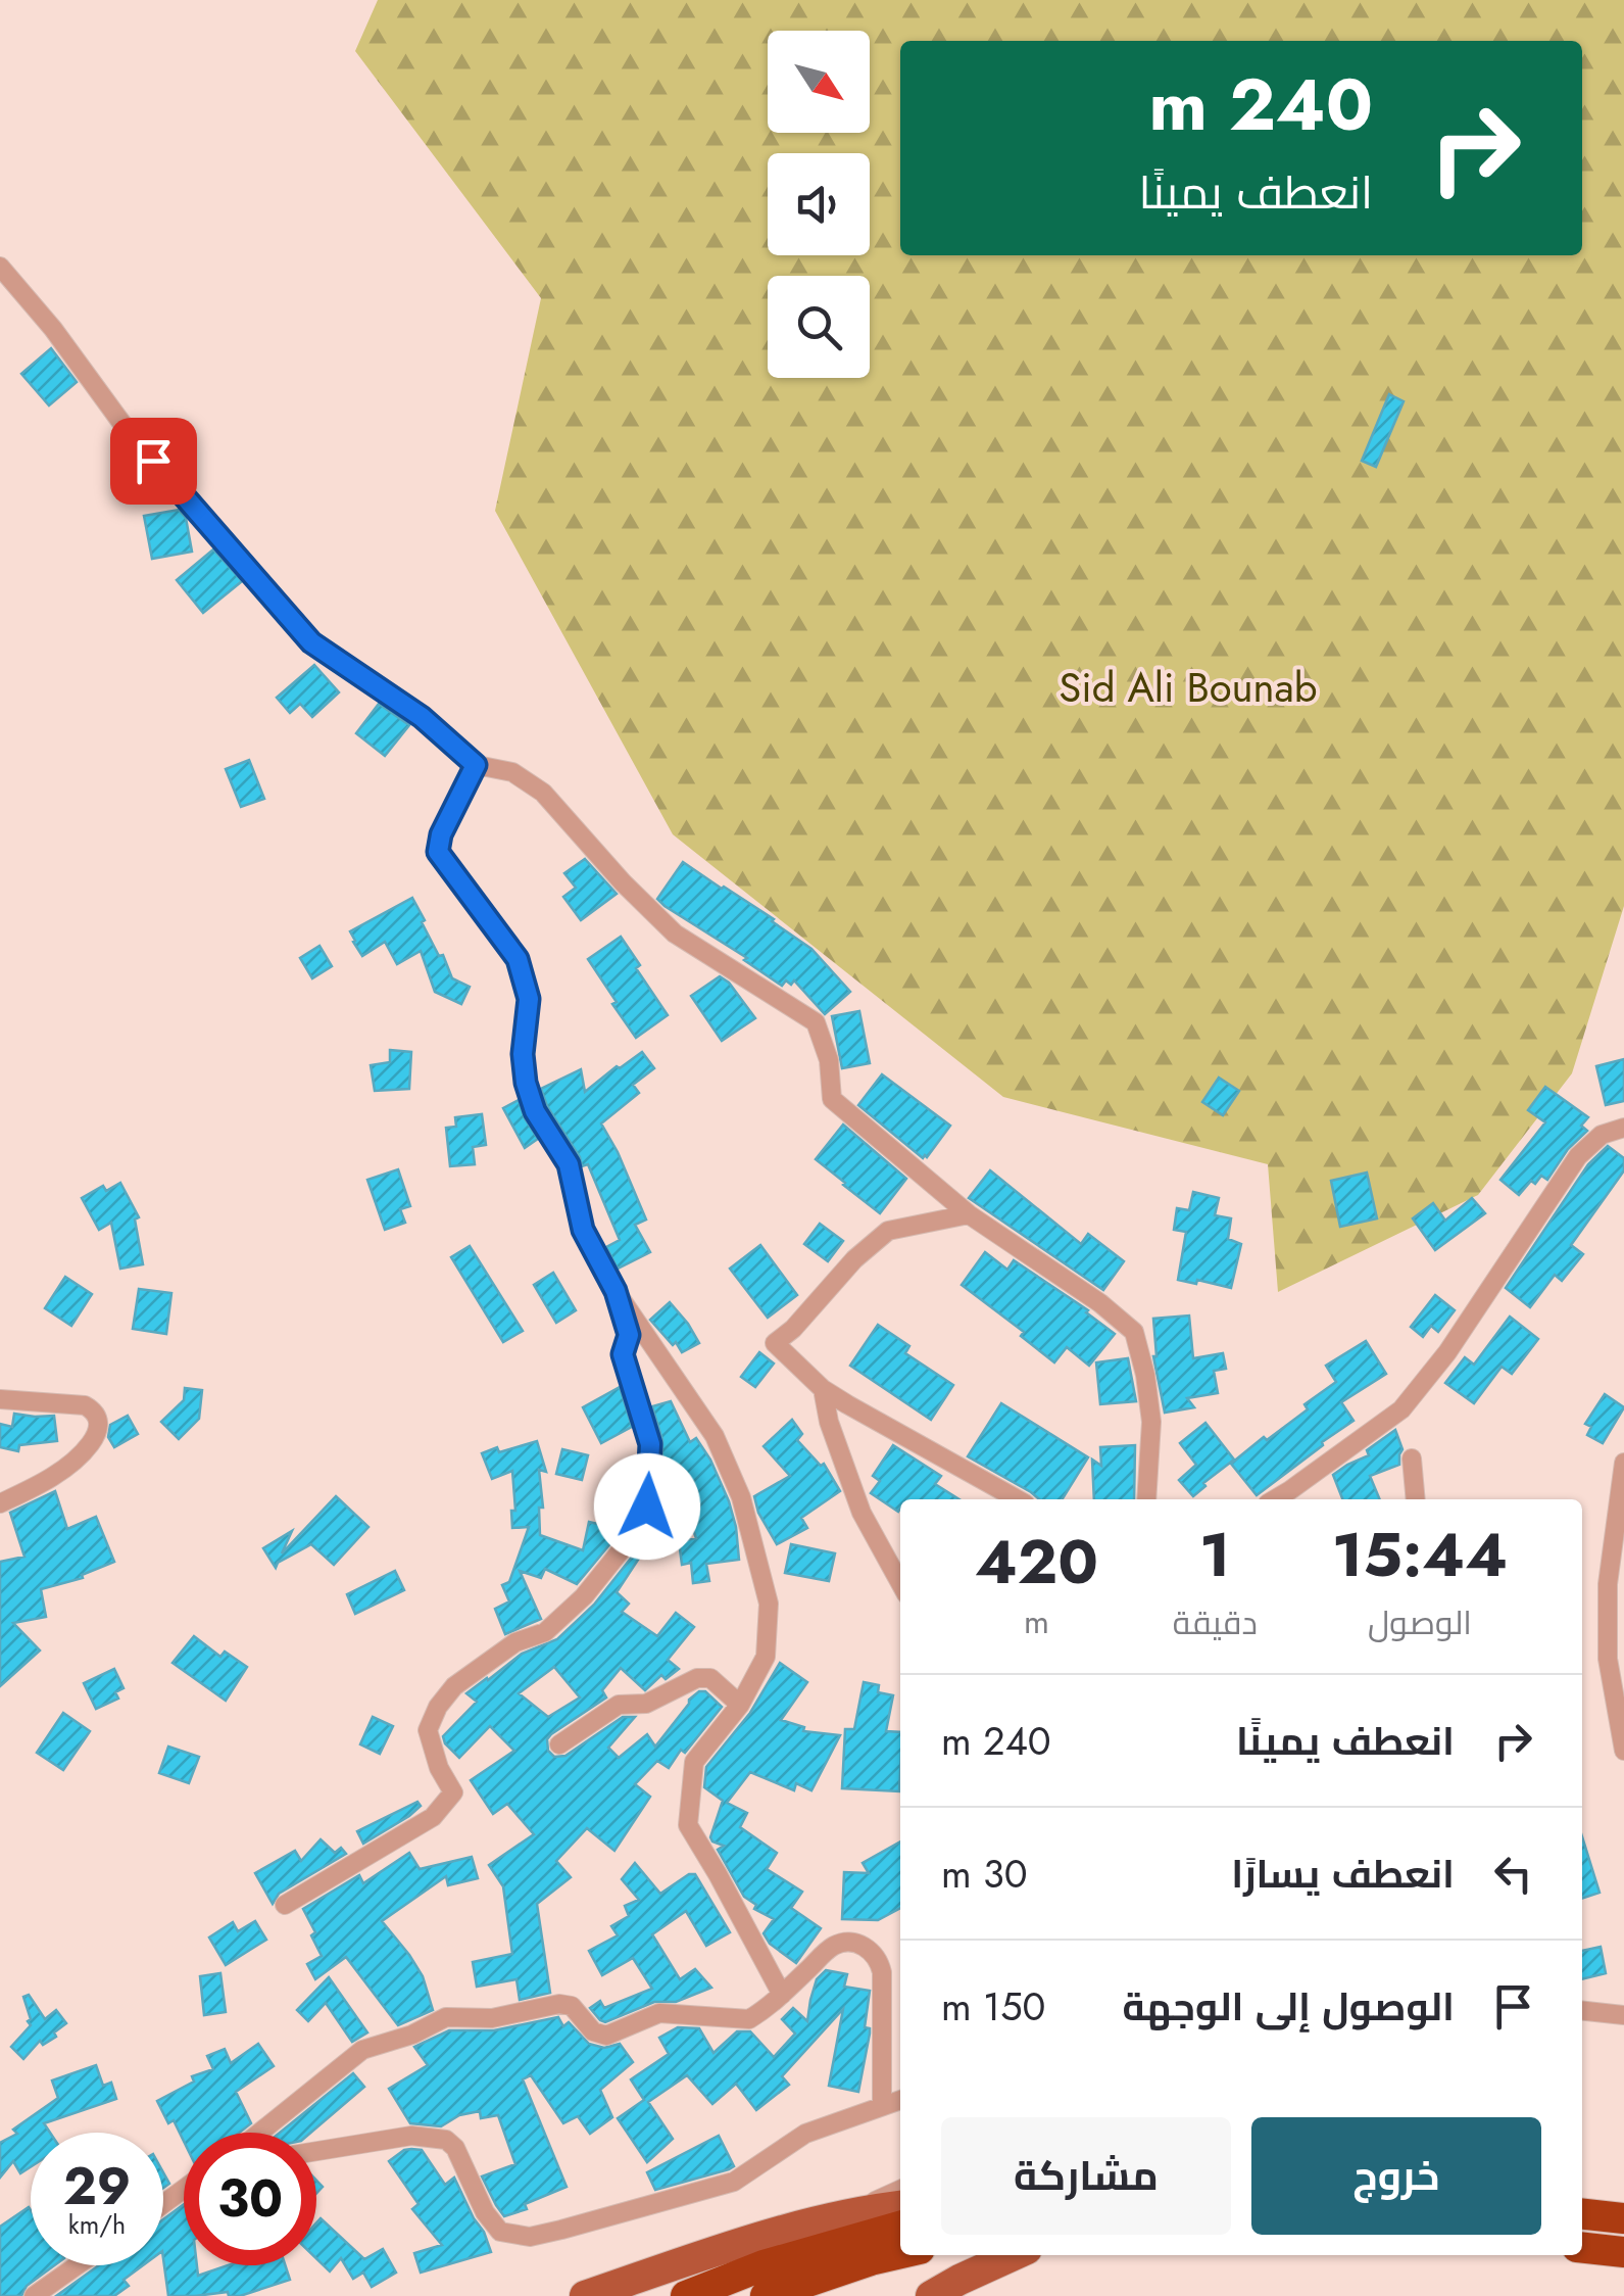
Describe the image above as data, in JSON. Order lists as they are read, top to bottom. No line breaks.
{"parks":["Sid Ali Bounab"],"north":"bottom right","page":{"turn":["240 m","انعطف يمينًا"],"eta":["15:44","الوصول","1","دقيقة","420","m"],"list":[{"name":"انعطف يمينًا","value":"240 m"},{"name":"انعطف يسارًا","value":"30 m"},{"name":"الوصول إلى الوجهة","value":"150 m"}],"buttons":["خروج","مشاركة"],"speed":"29 km/h","limit":"30"}}
